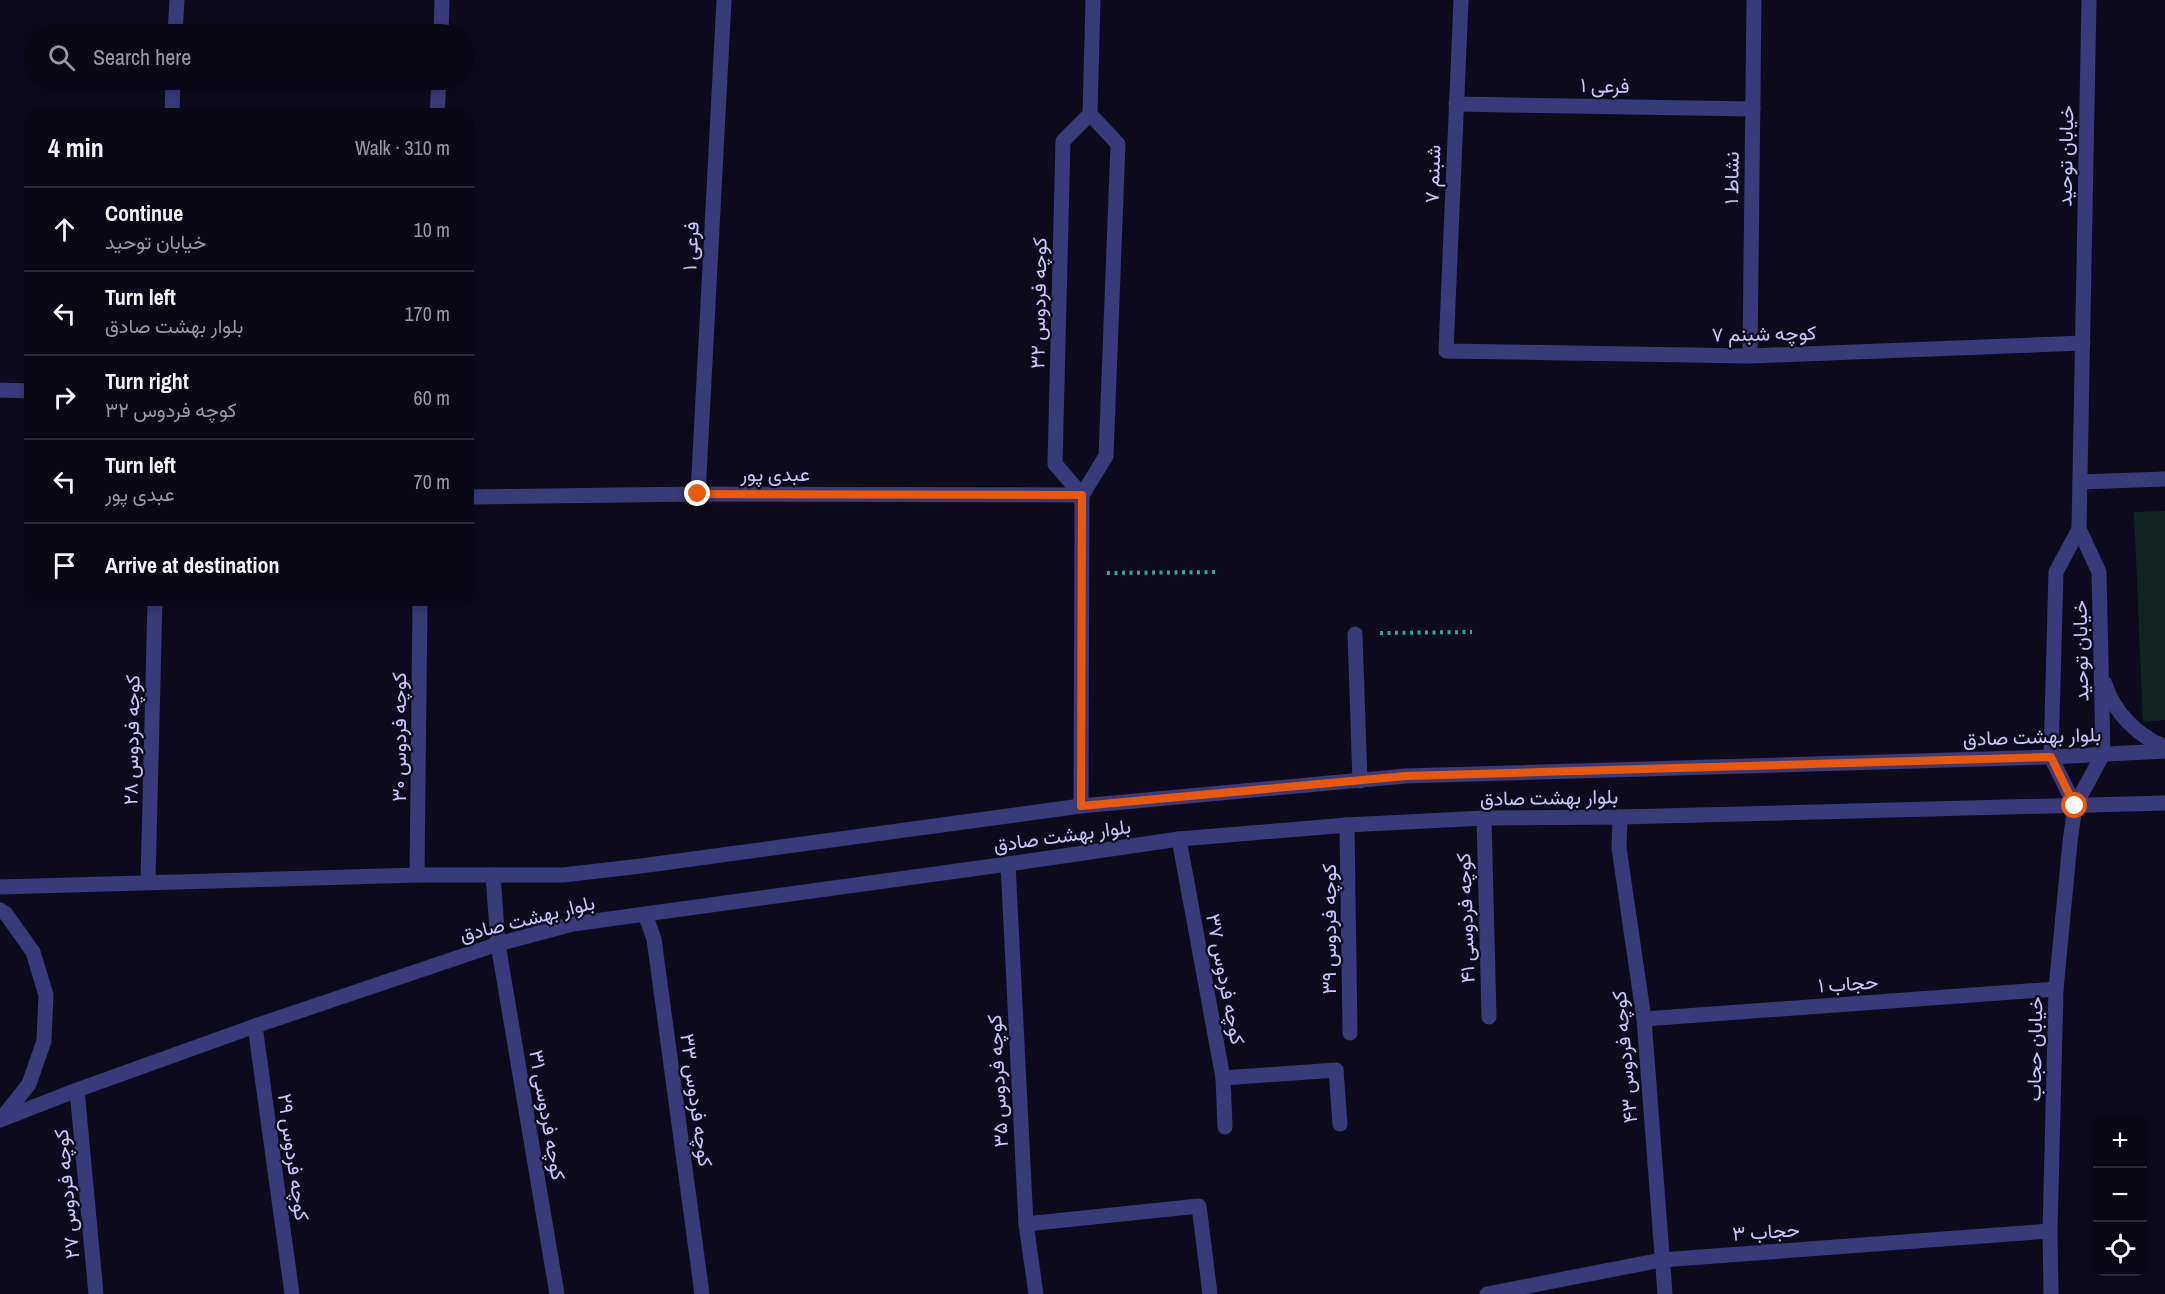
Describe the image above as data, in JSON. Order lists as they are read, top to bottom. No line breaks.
{"streets":{"street":["فرعی ۱","خیابان توحید","شبنم ۷","نشاط ۱","کوچه فردوس ۳۲","کوچه شبنم ۷","عبدی پور","بلوار بهشت صادق","کوچه فردوس ۳۰","کوچه فردوس ۲۸","کوچه فردوسی ۴۱","کوچه فردوس ۳۹","کوچه فردوس ۳۷","حجاب ۱","خیابان حجاب","کوچه فردوس ۴۳","کوچه فردوس ۳۵","کوچه فردوس ۳۳","کوچه فردوسی ۳۱","کوچه فردوس ۲۹","کوچه فردوس ۲۷","حجاب ۳"]},"crossings":[["فرعی ۱","شبنم ۷"],["فرعی ۱","نشاط ۱"],["فرعی ۱","عبدی پور"],["خیابان توحید","کوچه شبنم ۷"],["خیابان توحید","بلوار بهشت صادق"],["خیابان توحید","خیابان حجاب"],["شبنم ۷","کوچه شبنم ۷"],["نشاط ۱","کوچه شبنم ۷"],["کوچه فردوس ۳۲","عبدی پور"],["بلوار بهشت صادق","کوچه فردوس ۳۰"],["بلوار بهشت صادق","کوچه فردوس ۲۸"],["بلوار بهشت صادق","کوچه فردوسی ۴۱"],["بلوار بهشت صادق","کوچه فردوس ۳۹"],["بلوار بهشت صادق","کوچه فردوس ۳۷"],["بلوار بهشت صادق","خیابان حجاب"],["بلوار بهشت صادق","کوچه فردوس ۴۳"],["بلوار بهشت صادق","کوچه فردوس ۳۵"],["بلوار بهشت صادق","کوچه فردوس ۳۳"],["بلوار بهشت صادق","کوچه فردوسی ۳۱"],["بلوار بهشت صادق","کوچه فردوس ۲۹"],["بلوار بهشت صادق","کوچه فردوس ۲۷"],["حجاب ۱","خیابان حجاب"],["حجاب ۱","کوچه فردوس ۴۳"],["خیابان حجاب","حجاب ۳"],["کوچه فردوس ۴۳","حجاب ۳"]],"page":{"search":"Search here","heading":["4 min","Walk · 310 m"],"list":[["Continue","خیابان توحید","10 m"],["Turn left","بلوار بهشت صادق","170 m"],["Turn right","کوچه فردوس ۳۲","60 m"],["Turn left","عبدی پور","70 m"],"Arrive at destination"],"map_buttons":["+","−"]}}
